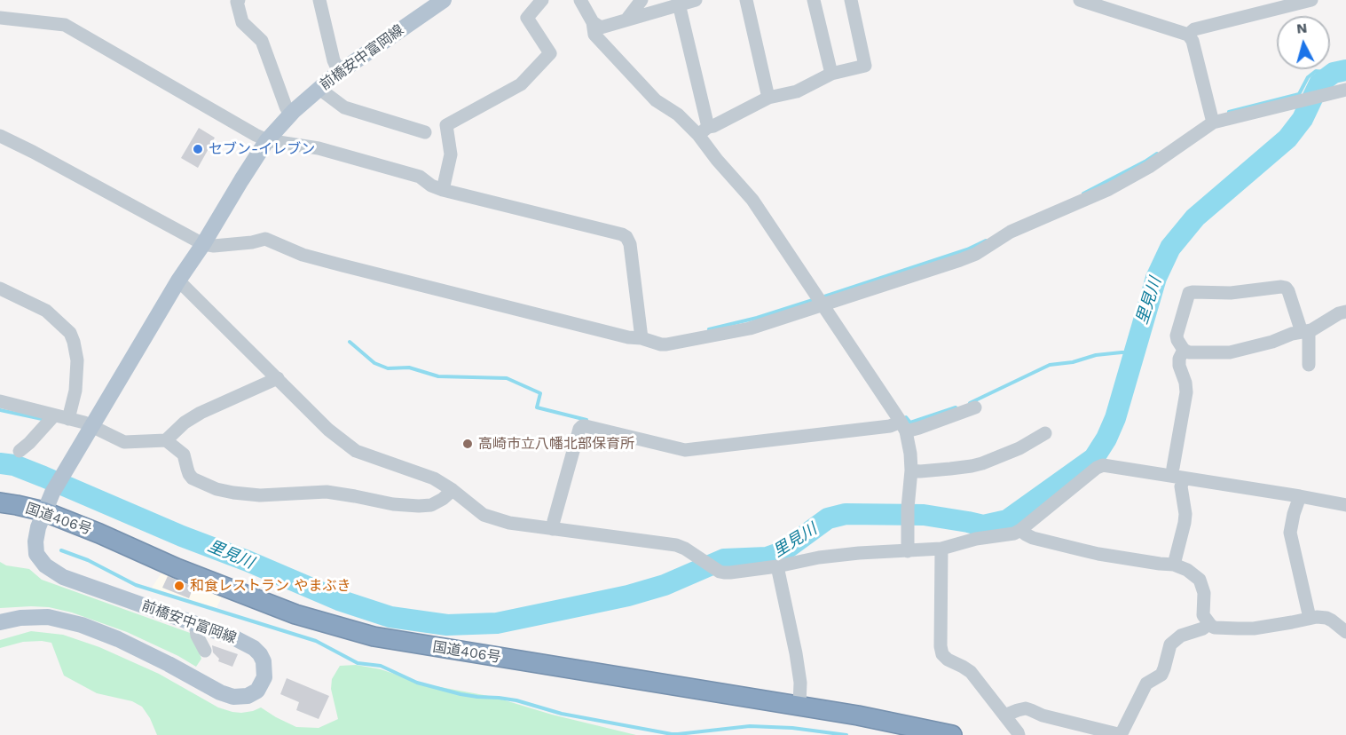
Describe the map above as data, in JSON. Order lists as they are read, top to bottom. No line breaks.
{"streets":{"highway":["国道406号"],"main road":["前橋安中富岡線"]},"crossings":[["前橋安中富岡線","国道406号"]],"water":["里見川"],"places":["セブン-イレブン","高崎市立八幡北部保育所","和食レストラン やまぶき"],"north":"top"}
